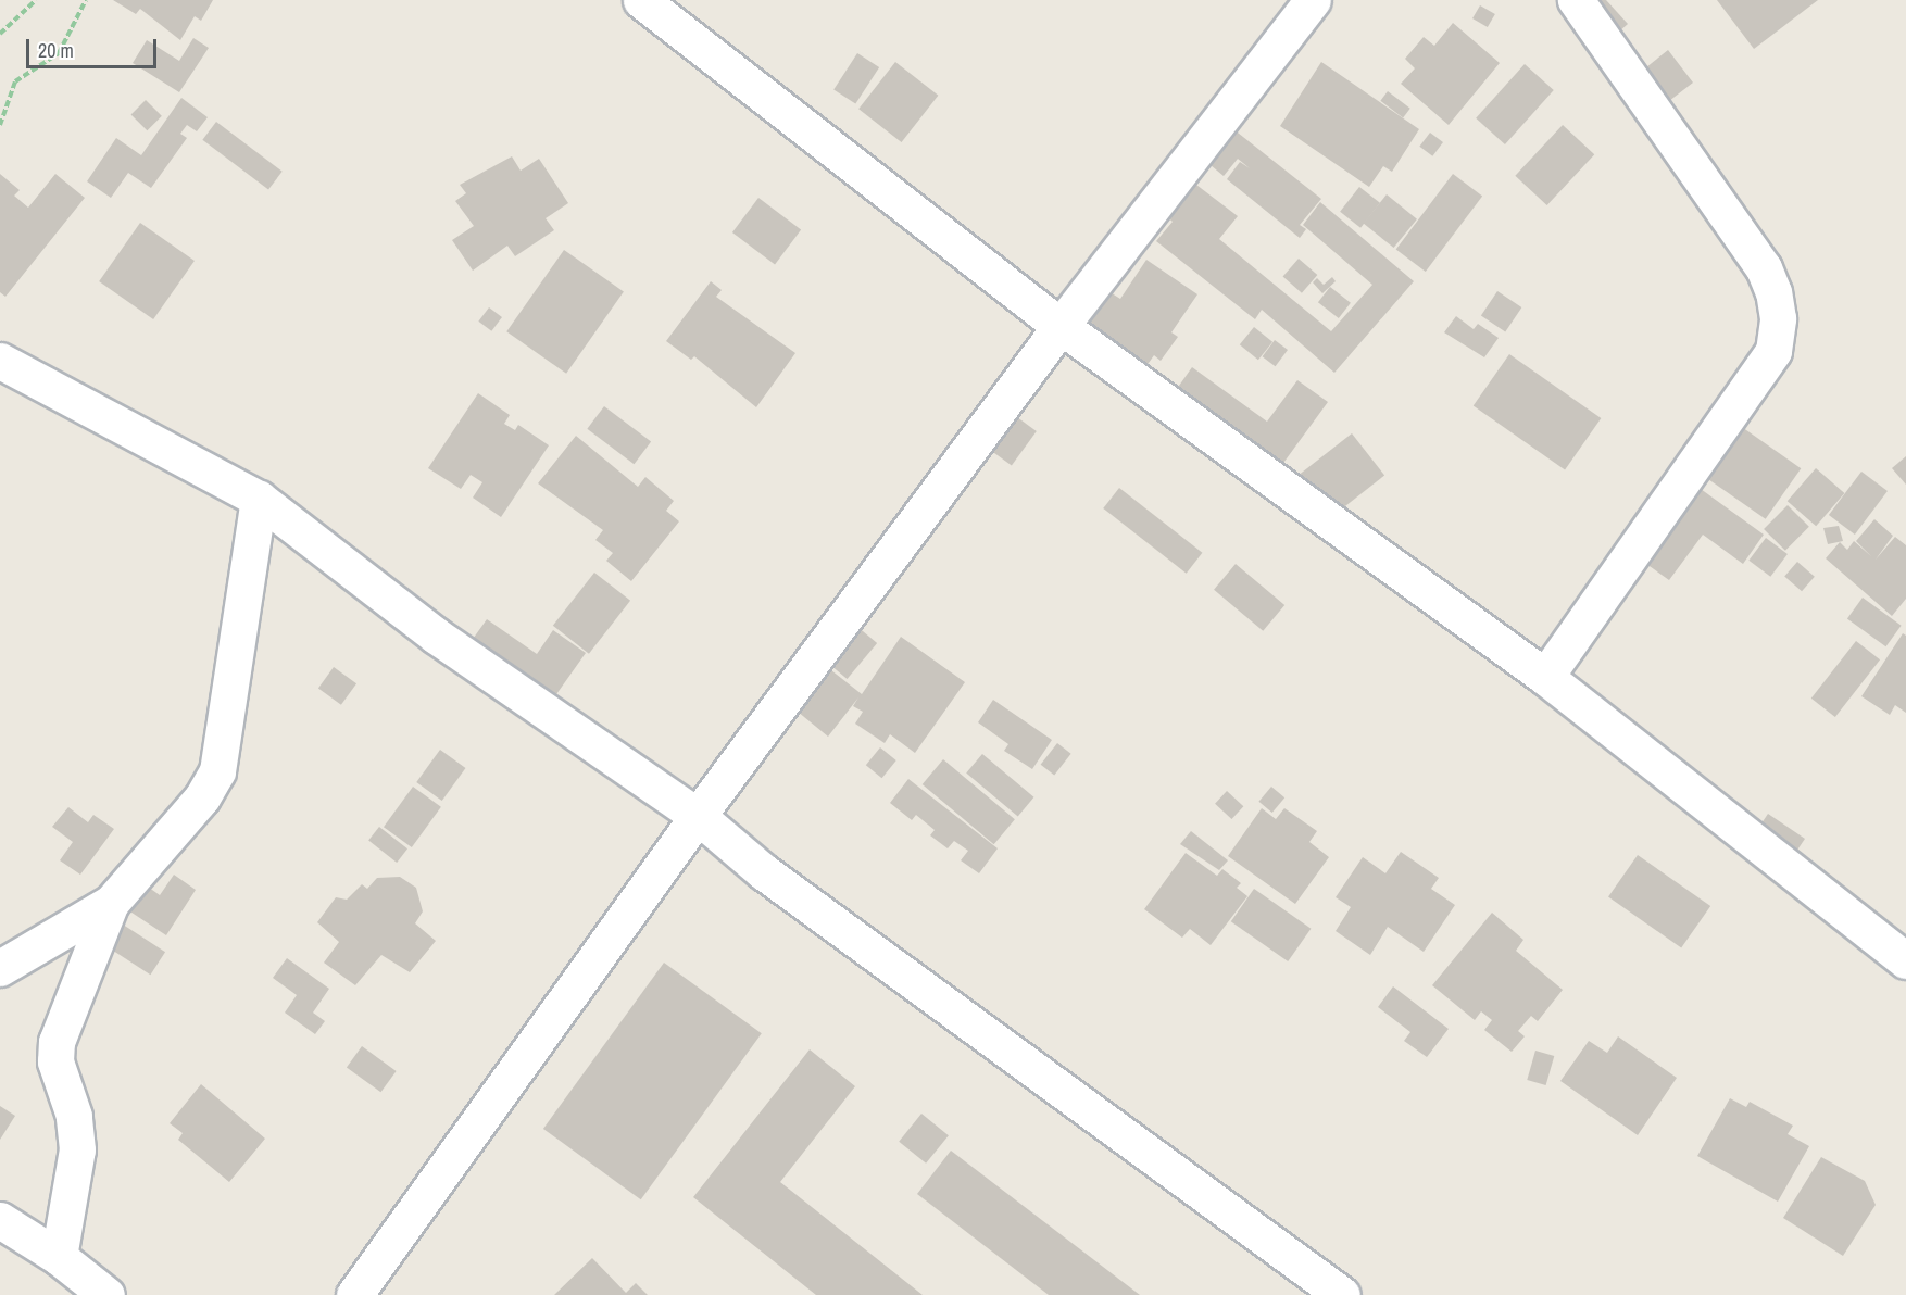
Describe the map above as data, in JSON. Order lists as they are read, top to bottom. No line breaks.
{"scale_bar":"20 m"}
